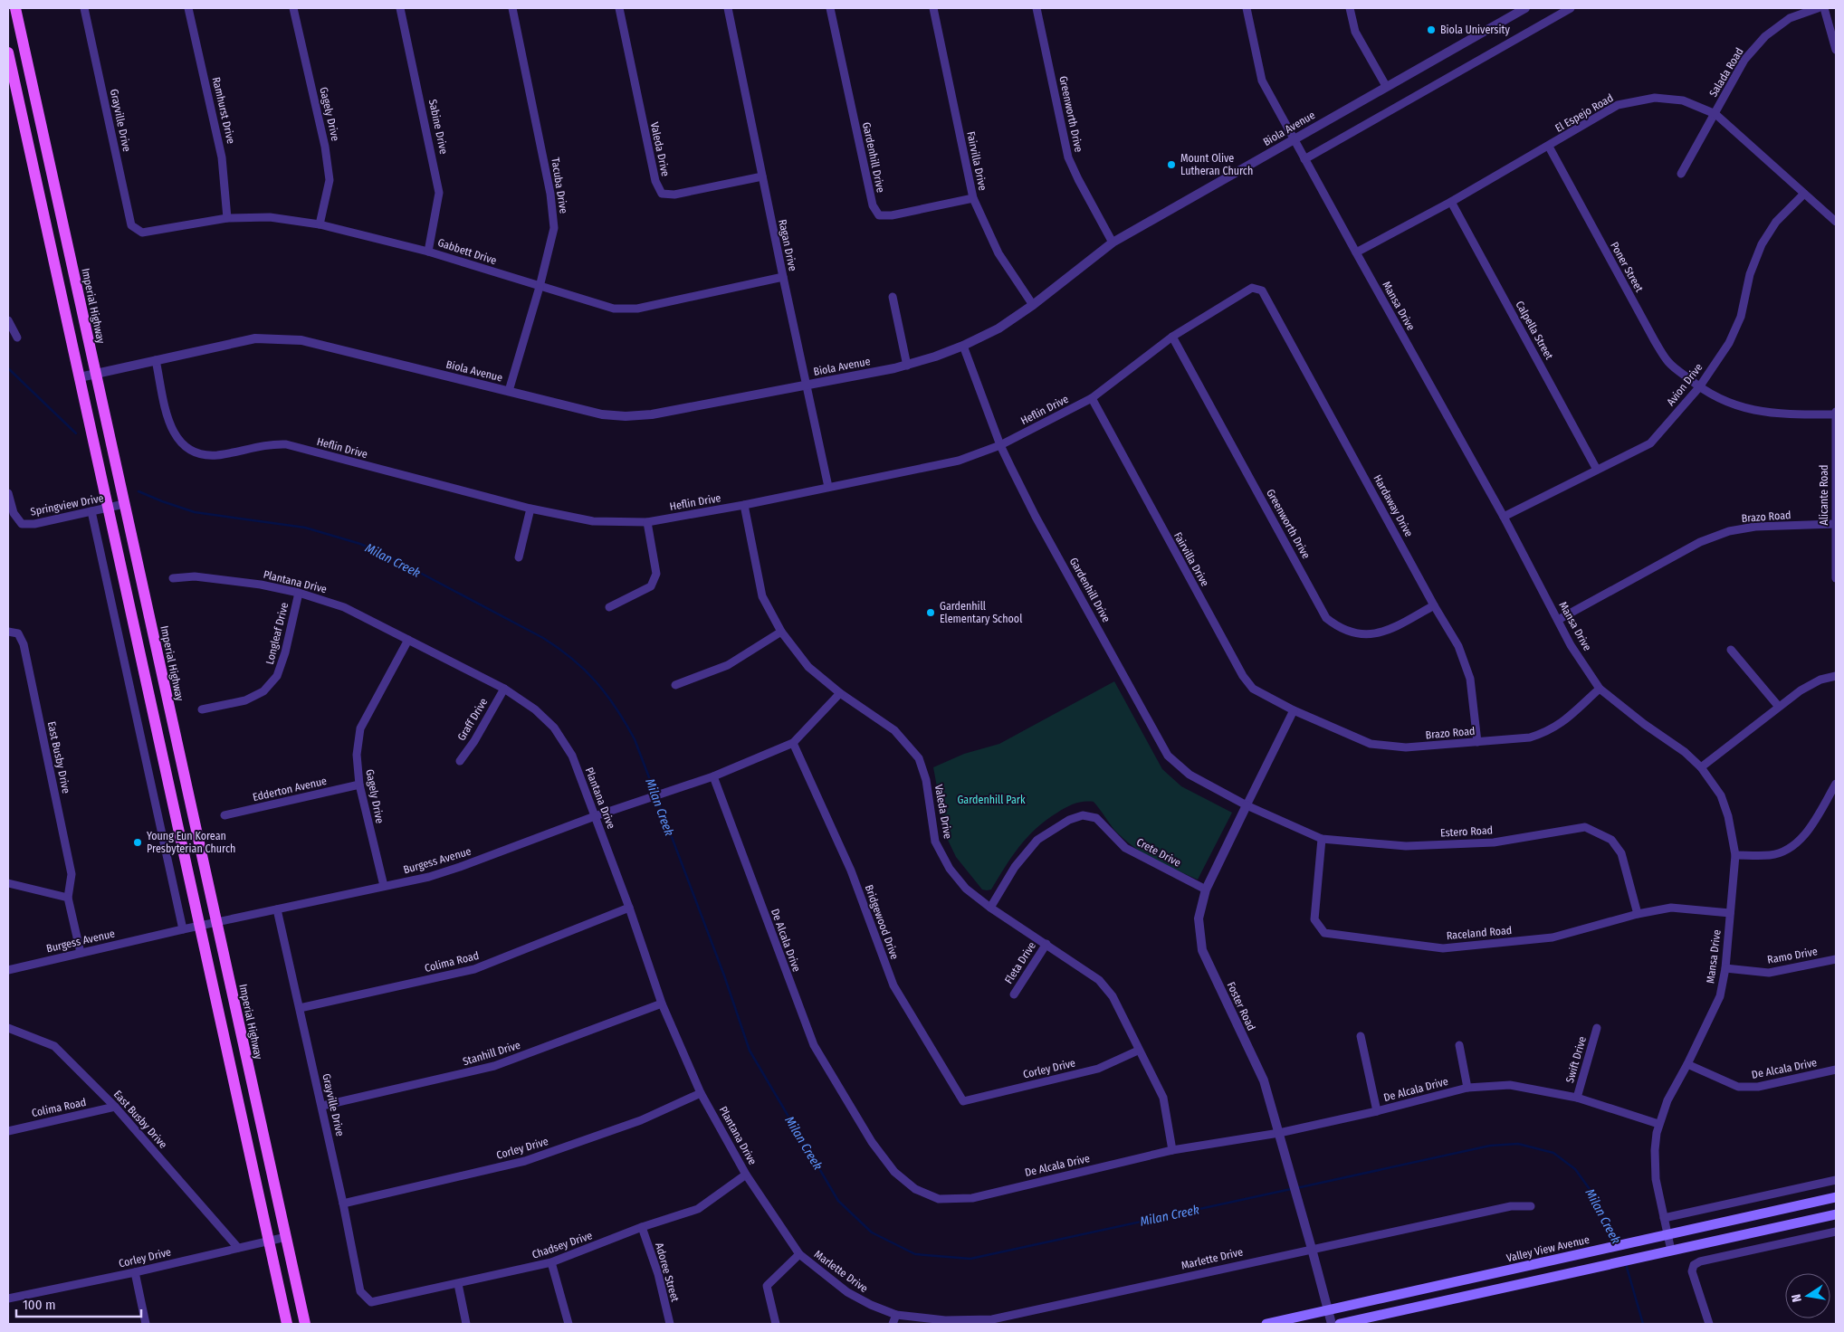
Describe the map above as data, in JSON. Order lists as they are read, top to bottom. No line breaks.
{"streets":{"main road":["Imperial Highway","Valley View Avenue"],"street":["Salada Road","Ramhurst Drive","El Espejo Road","Gagely Drive","Greenworth Drive","Grayville Drive","Sabine Drive","Biola Avenue","Valeda Drive","Gardenhill Drive","Fairvilla Drive","Tacuba Drive","Ragan Drive","Gabbett Drive","Poner Street","Mansa Drive","Calpella Street","Avion Drive","Heflin Drive","Alicante Road","Springview Drive","Hardaway Drive","Brazo Road","Plantana Drive","Longleaf Drive","Graff Drive","East Busby Drive","Edderton Avenue","Estero Road","Crete Drive","Burgess Avenue","Bridgewood Drive","Raceland Road","De Alcala Drive","Ramo Drive","Colima Road","Fleta Drive","Foster Road","Stanhill Drive","Swift Drive","Corley Drive","Chadsey Drive","Marlette Drive","Adoree Street"]},"crossings":[["Salada Road","El Espejo Road"],["Ramhurst Drive","Gabbett Drive"],["El Espejo Road","Poner Street"],["El Espejo Road","Mansa Drive"],["El Espejo Road","Calpella Street"],["El Espejo Road","Avion Drive"],["Gagely Drive","Gabbett Drive"],["Gagely Drive","Plantana Drive"],["Gagely Drive","Edderton Avenue"],["Gagely Drive","Burgess Avenue"],["Greenworth Drive","Biola Avenue"],["Greenworth Drive","Heflin Drive"],["Greenworth Drive","Hardaway Drive"],["Grayville Drive","Gabbett Drive"],["Grayville Drive","Burgess Avenue"],["Grayville Drive","Colima Road"],["Grayville Drive","Stanhill Drive"],["Grayville Drive","Corley Drive"],["Grayville Drive","Chadsey Drive"],["Sabine Drive","Gabbett Drive"],["Biola Avenue","Gardenhill Drive"],["Biola Avenue","Fairvilla Drive"],["Biola Avenue","Tacuba Drive"],["Biola Avenue","Ragan Drive"],["Biola Avenue","Imperial Highway"],["Biola Avenue","Mansa Drive"],["Biola Avenue","Heflin Drive"],["Valeda Drive","Ragan Drive"],["Valeda Drive","Heflin Drive"],["Valeda Drive","Crete Drive"],["Valeda Drive","Burgess Avenue"],["Valeda Drive","De Alcala Drive"],["Valeda Drive","Fleta Drive"],["Valeda Drive","Corley Drive"],["Gardenhill Drive","Fairvilla Drive"],["Gardenhill Drive","Heflin Drive"],["Gardenhill Drive","Estero Road"],["Gardenhill Drive","Foster Road"],["Fairvilla Drive","Heflin Drive"],["Fairvilla Drive","Brazo Road"],["Fairvilla Drive","Foster Road"],["Tacuba Drive","Gabbett Drive"],["Ragan Drive","Gabbett Drive"],["Ragan Drive","Heflin Drive"],["Poner Street","Avion Drive"],["Poner Street","Alicante Road"],["Imperial Highway","Springview Drive"],["Imperial Highway","Burgess Avenue"],["Imperial Highway","Corley Drive"],["Mansa Drive","Avion Drive"],["Mansa Drive","Brazo Road"],["Mansa Drive","Raceland Road"],["Mansa Drive","De Alcala Drive"],["Mansa Drive","Ramo Drive"],["Mansa Drive","Valley View Avenue"],["Calpella Street","Avion Drive"],["Heflin Drive","Hardaway Drive"],["Alicante Road","Brazo Road"],["Hardaway Drive","Brazo Road"],["Brazo Road","Foster Road"],["Plantana Drive","Longleaf Drive"],["Plantana Drive","Graff Drive"],["Plantana Drive","Burgess Avenue"],["Plantana Drive","Colima Road"],["Plantana Drive","Stanhill Drive"],["Plantana Drive","Corley Drive"],["Plantana Drive","Chadsey Drive"],["Plantana Drive","Marlette Drive"],["East Busby Drive","Colima Road"],["East Busby Drive","Corley Drive"],["Estero Road","Raceland Road"],["Estero Road","Foster Road"],["Crete Drive","Foster Road"],["Burgess Avenue","Bridgewood Drive"],["Burgess Avenue","De Alcala Drive"],["Bridgewood Drive","Corley Drive"],["De Alcala Drive","Foster Road"],["De Alcala Drive","Swift Drive"],["Foster Road","Valley View Avenue"],["Foster Road","Marlette Drive"],["Chadsey Drive","Adoree Street"]],"water":["Milan Creek"],"parks":["Gardenhill Park"],"places":["Biola University","Mount Olive Lutheran Church","Gardenhill Elementary School","Young Eun Korean Presbyterian Church"],"scale_bar":"100 m","north":"left"}
